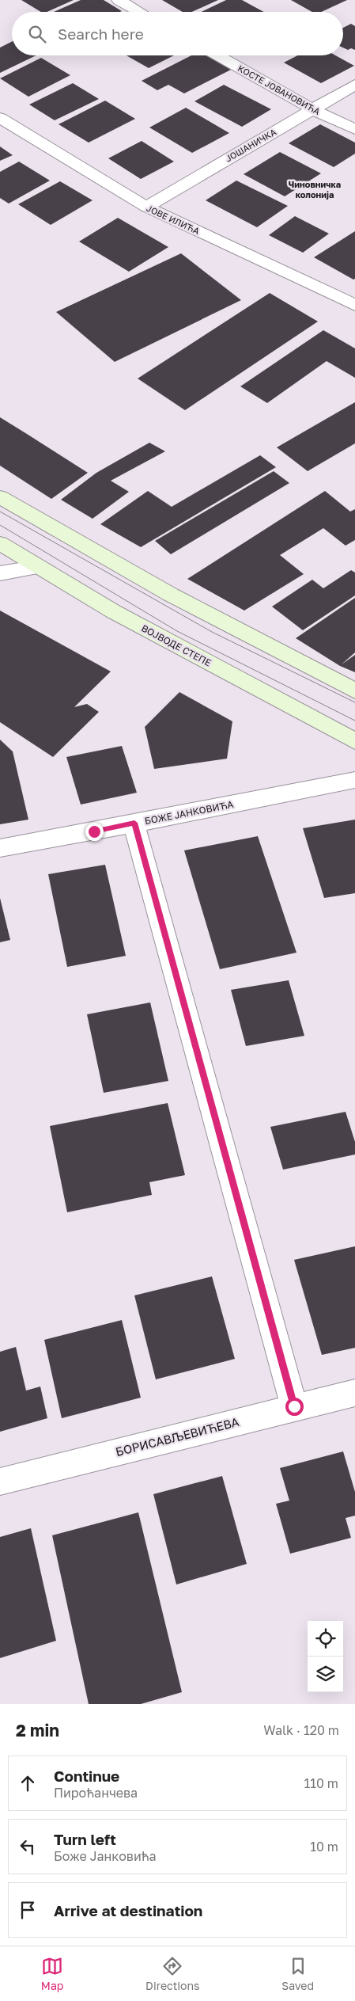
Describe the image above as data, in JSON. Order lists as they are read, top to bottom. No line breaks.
{"streets":{"main road":["ВОЈВОДЕ СТЕПЕ"],"street":["КОСТЕ ЈОВАНОВИЋА","ЈОШАНИЧКА","ЈОВЕ ИЛИЋА","БОЖЕ ЈАНКОВИЋА","БОРИСАВЉЕВИЋЕВА"]},"crossings":[["КОСТЕ ЈОВАНОВИЋА","ЈОШАНИЧКА"],["ЈОШАНИЧКА","ЈОВЕ ИЛИЋА"]],"districts":["Чиновничка колонија"],"page":{"search":"Search here","heading":["2 min","Walk · 120 m"],"list":[["Continue","Пироћанчева","110 m"],["Turn left","Боже Јанковића","10 m"],"Arrive at destination"],"nav":["Map","Directions","Saved"]}}
